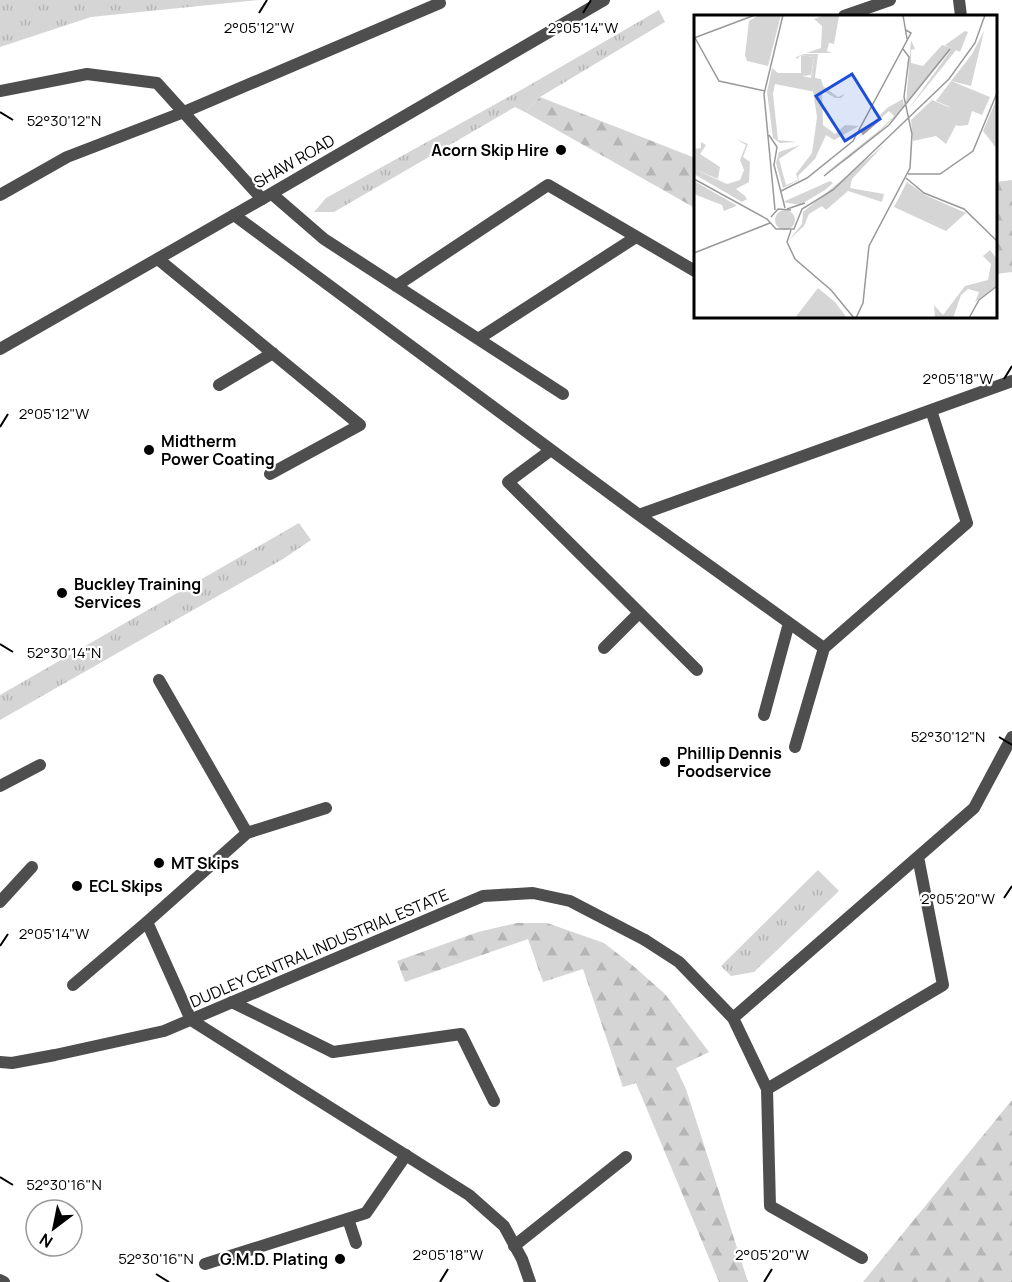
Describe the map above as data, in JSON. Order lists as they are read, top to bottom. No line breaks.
{"streets":{"street":["SHAW ROAD","DUDLEY CENTRAL INDUSTRIAL ESTATE"]},"places":["Acorn Skip Hire","Midtherm Power Coating","Buckley Training Services","Phillip Dennis Foodservice","MT Skips","ECL Skips","G.M.D. Plating"],"north":"bottom left","coordinates":["2°05'12\"W","2°05'14\"W","52°30'12\"N","2°05'18\"W","52°30'14\"N","2°05'20\"W","52°30'16\"N"]}
